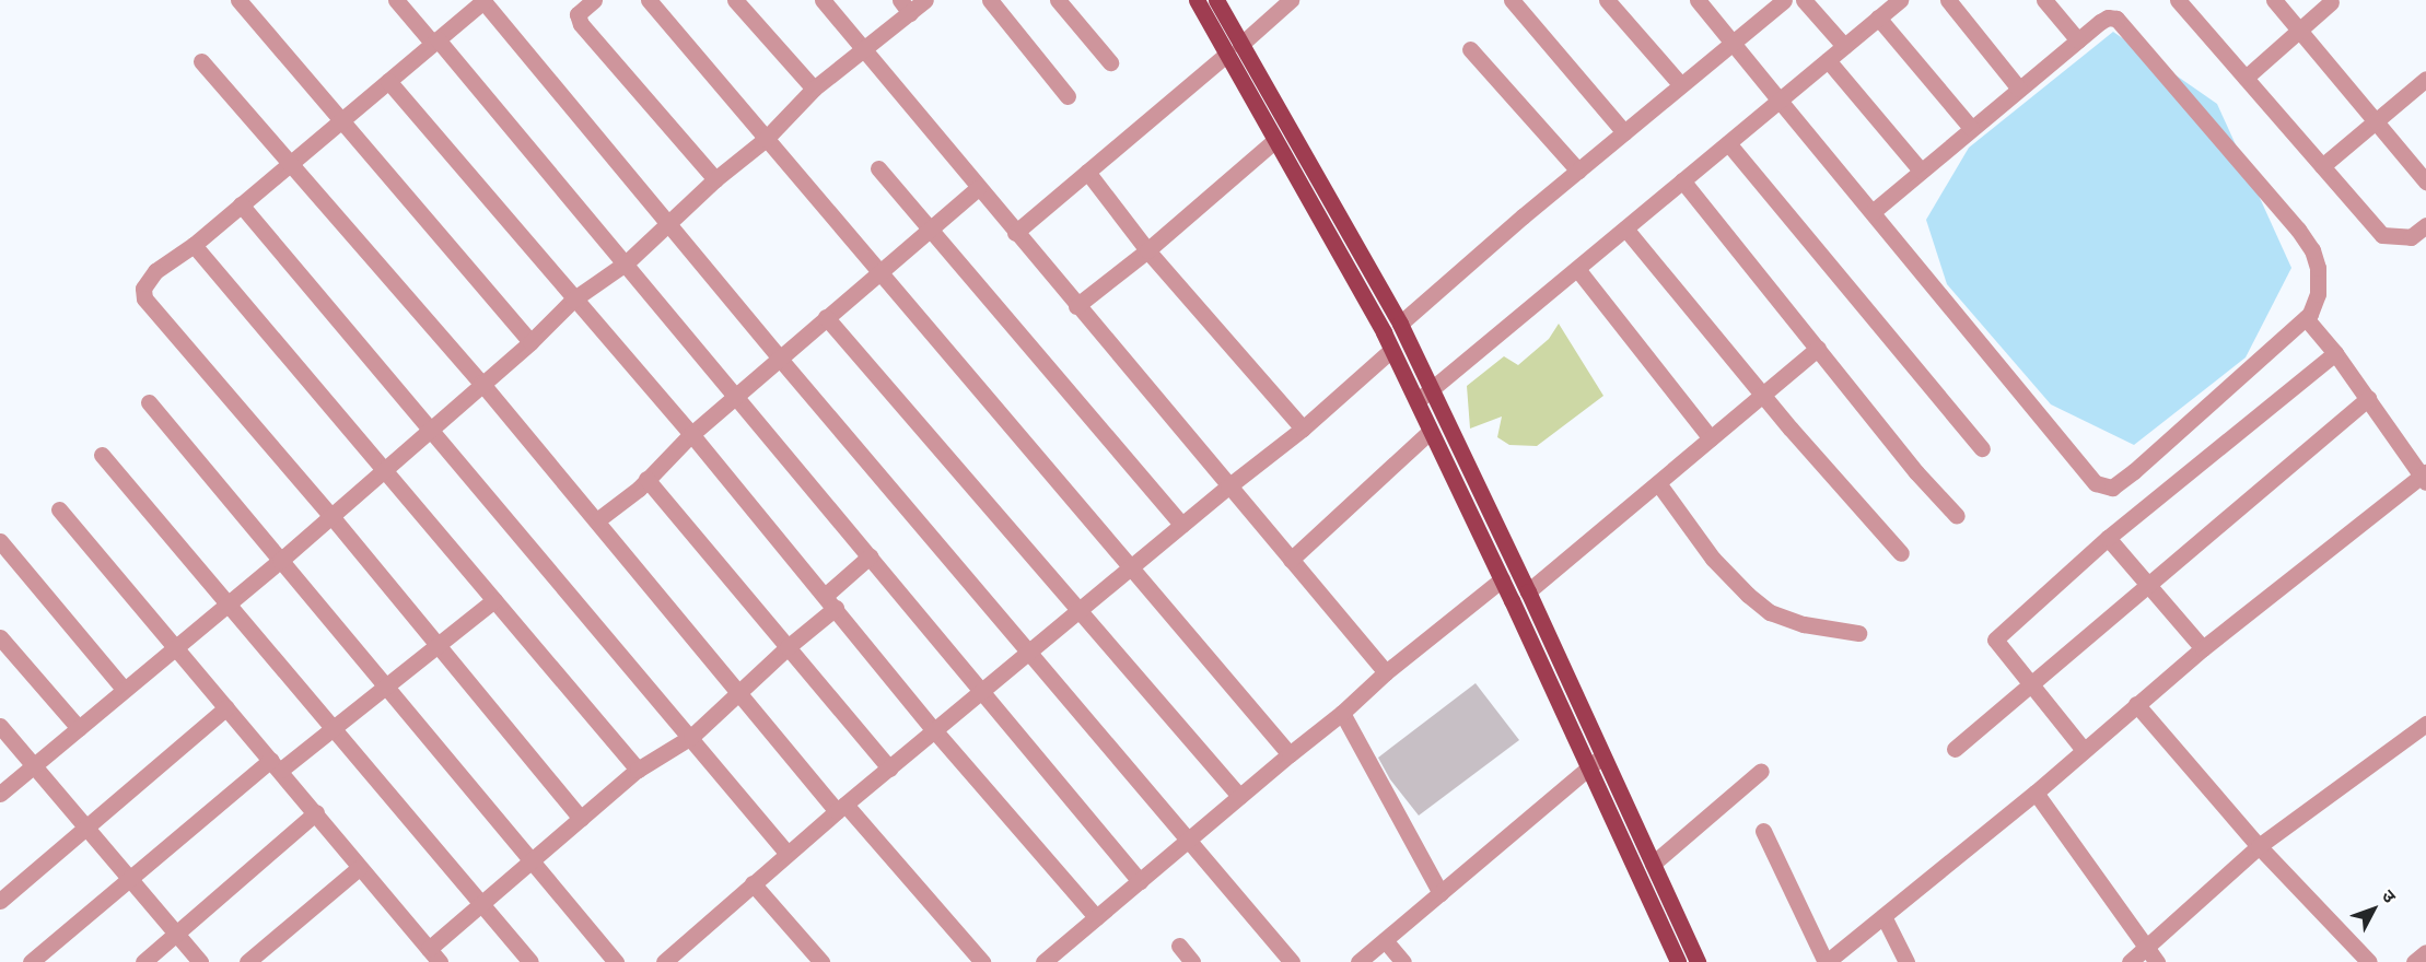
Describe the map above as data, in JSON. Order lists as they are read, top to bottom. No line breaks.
{"north":"top right"}
